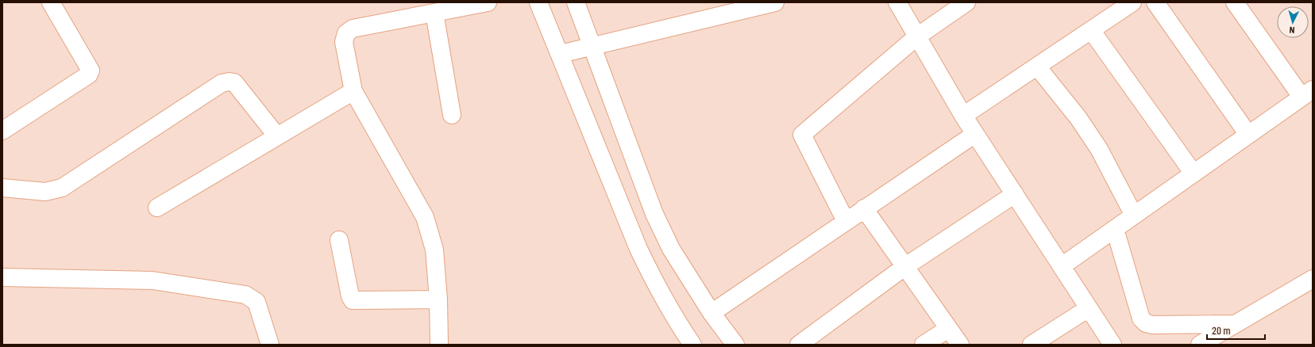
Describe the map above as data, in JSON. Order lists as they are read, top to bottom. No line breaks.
{"scale_bar":"20 m","north":"bottom"}
